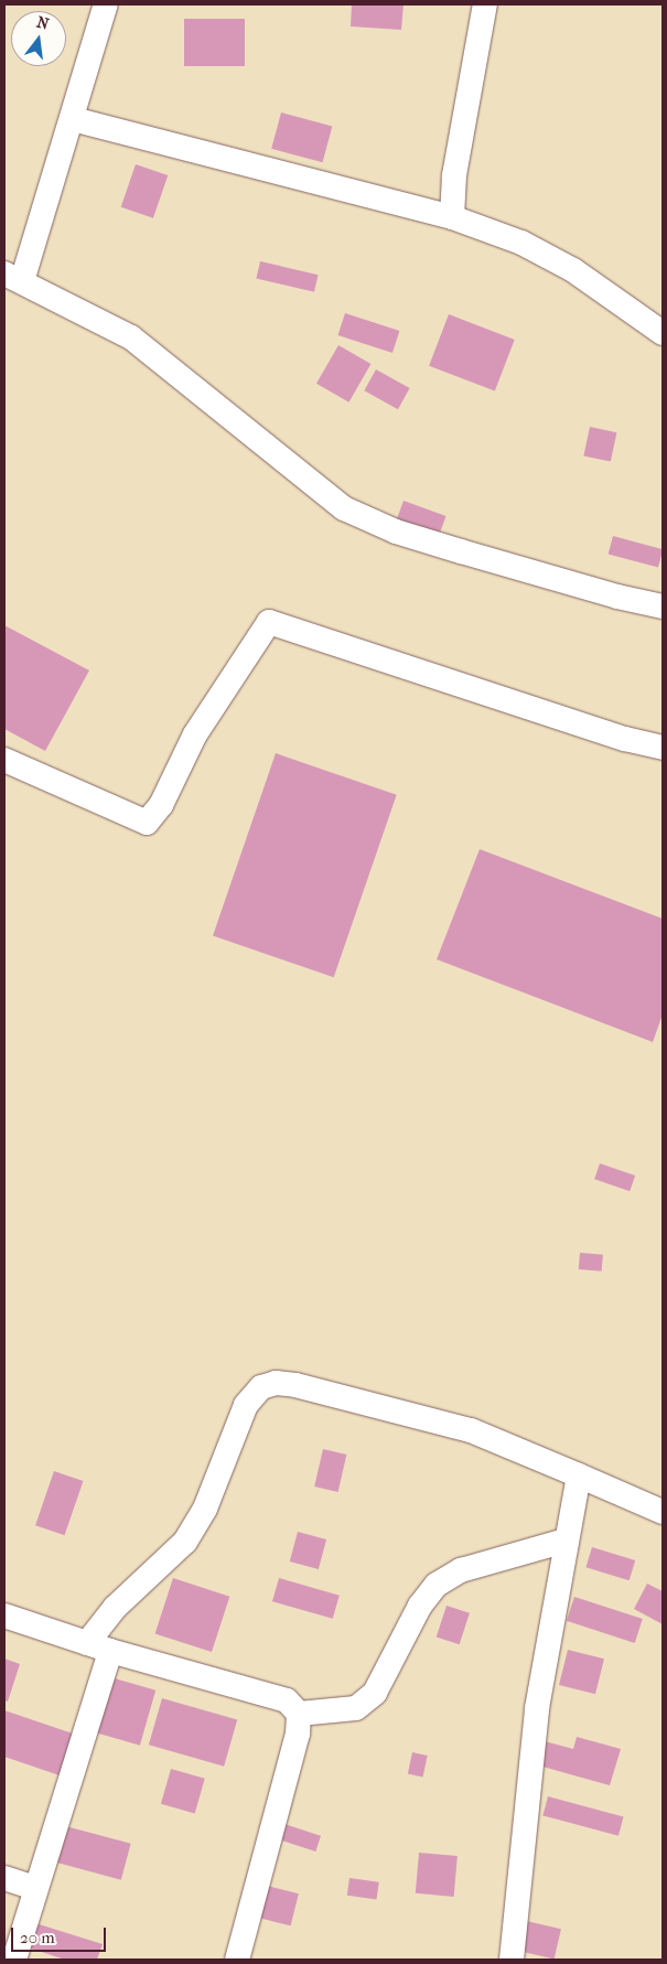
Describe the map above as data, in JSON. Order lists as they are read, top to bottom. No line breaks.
{"scale_bar":"20 m","north":"top"}
